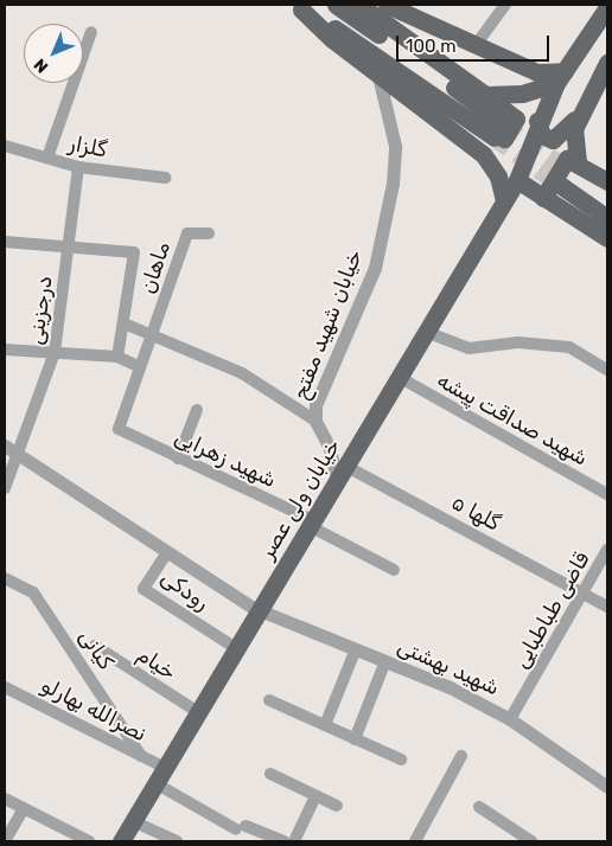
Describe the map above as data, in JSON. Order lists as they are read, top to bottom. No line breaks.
{"streets":{"main road":["خیابان ولی عصر"],"street":["گلزار","ماهان","درجزینی","خیابان شهید مفتح","شهید صداقت پیشه","شهید زهرایی","گلها ۵","رودکی","قاضی طباطبایی","کیانی","خیام","شهید بهشتی","نصرالله بهارلو"]},"crossings":[["گلزار","درجزینی"],["درجزینی","شهید بهشتی"],["خیابان شهید مفتح","خیابان ولی عصر"],["خیابان شهید مفتح","گلها ۵"],["شهید صداقت پیشه","خیابان ولی عصر"],["شهید زهرایی","خیابان ولی عصر"],["خیابان ولی عصر","گلها ۵"],["خیابان ولی عصر","رودکی"],["خیابان ولی عصر","خیام"],["خیابان ولی عصر","شهید بهشتی"],["خیابان ولی عصر","نصرالله بهارلو"],["گلها ۵","قاضی طباطبایی"],["رودکی","شهید بهشتی"],["قاضی طباطبایی","شهید بهشتی"],["کیانی","نصرالله بهارلو"]],"scale_bar":"100 m","north":"bottom left"}
